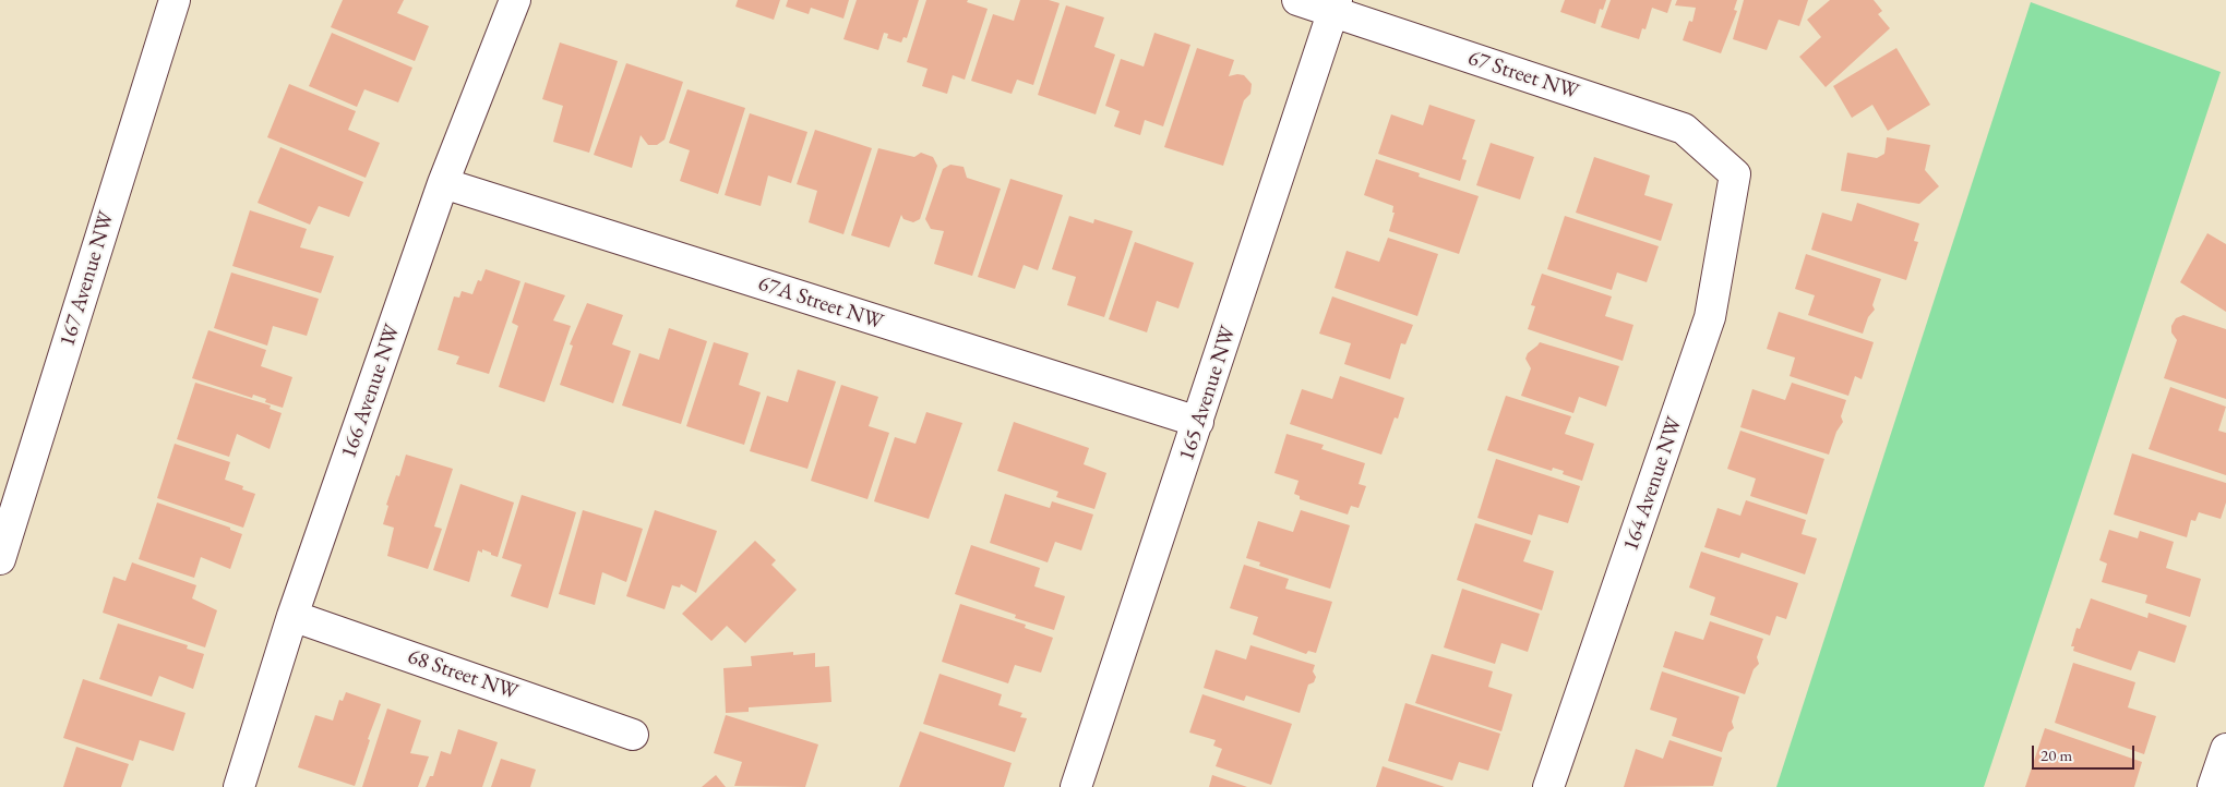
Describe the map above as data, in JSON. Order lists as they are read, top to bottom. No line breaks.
{"streets":{"street":["67 Street NW","167 Avenue NW","67A Street NW","166 Avenue NW","165 Avenue NW","164 Avenue NW","68 Street NW"]},"crossings":[["67 Street NW","165 Avenue NW"],["67 Street NW","164 Avenue NW"],["67A Street NW","166 Avenue NW"],["67A Street NW","165 Avenue NW"],["166 Avenue NW","68 Street NW"]],"scale_bar":"20 m"}
